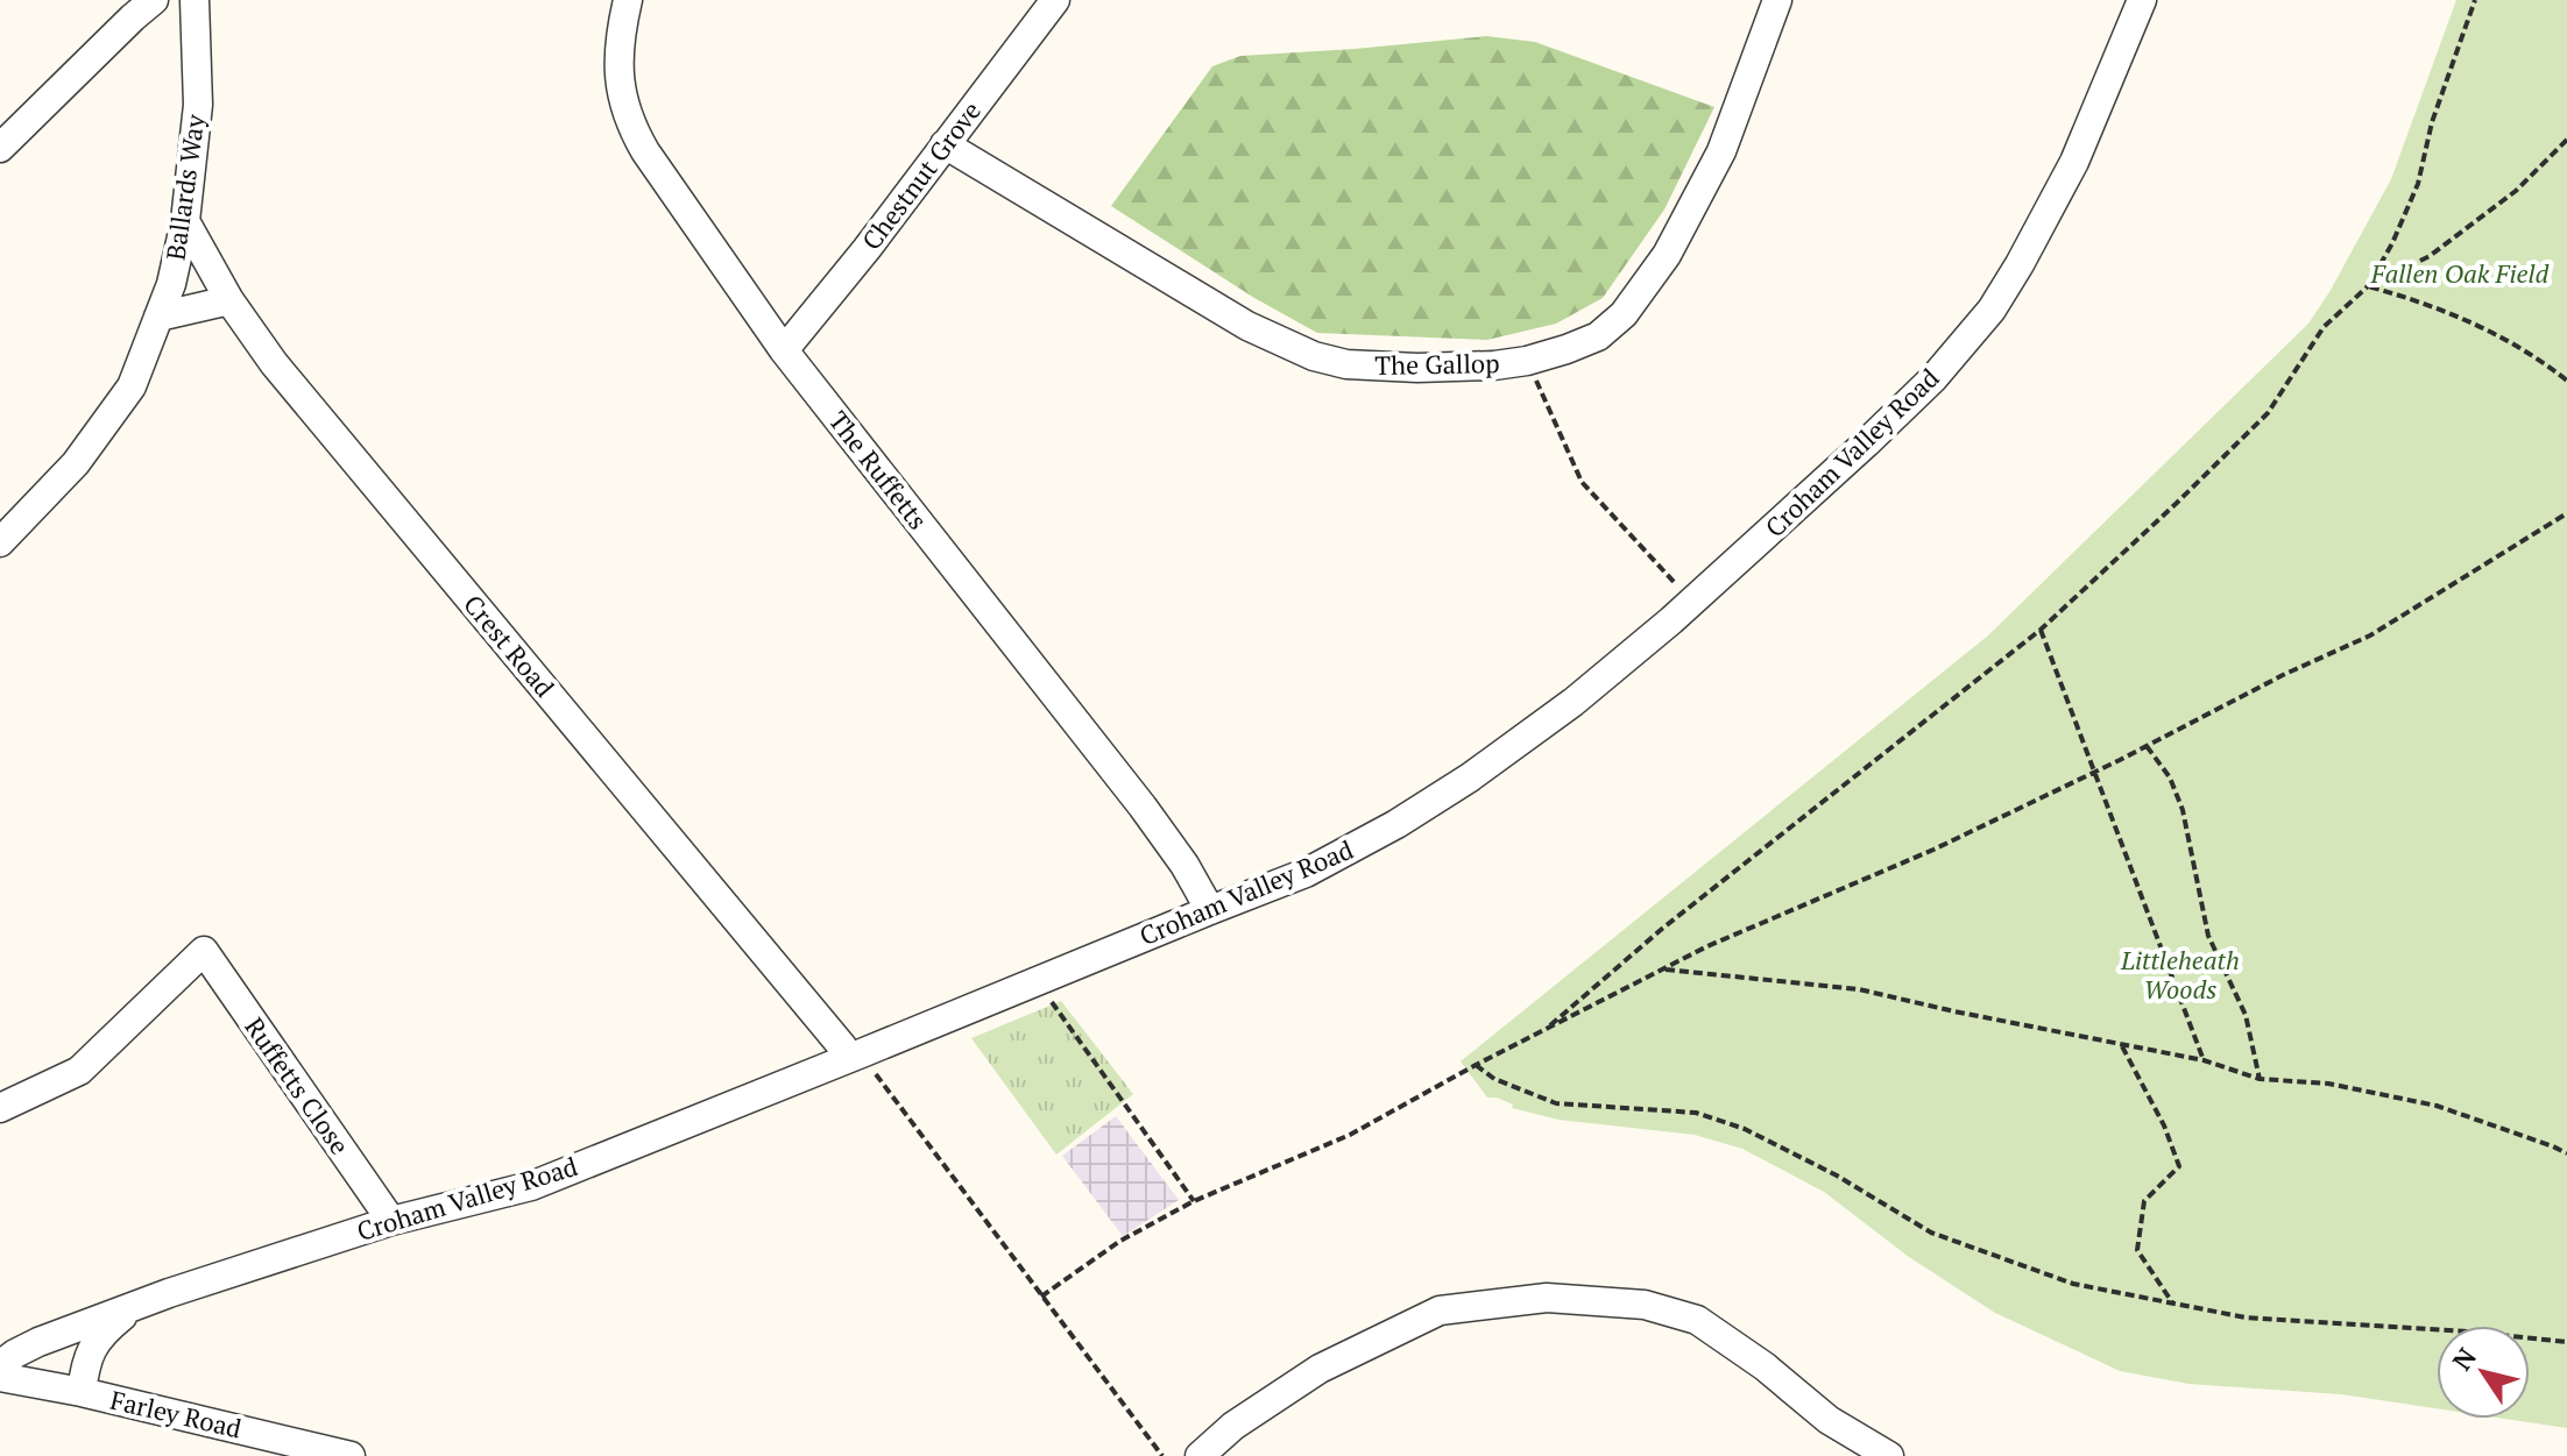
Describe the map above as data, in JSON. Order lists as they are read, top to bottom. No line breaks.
{"streets":{"street":["Chestnut Grove","Ballards Way","The Gallop","Croham Valley Road","The Ruffetts","Crest Road","Ruffetts Close","Farley Road"]},"crossings":[["Chestnut Grove","The Gallop"],["Chestnut Grove","The Ruffetts"],["Ballards Way","Crest Road"],["Croham Valley Road","The Ruffetts"],["Croham Valley Road","Crest Road"],["Croham Valley Road","Ruffetts Close"],["Croham Valley Road","Farley Road"]],"parks":["Fallen Oak Field","Littleheath Woods"],"north":"top left"}
